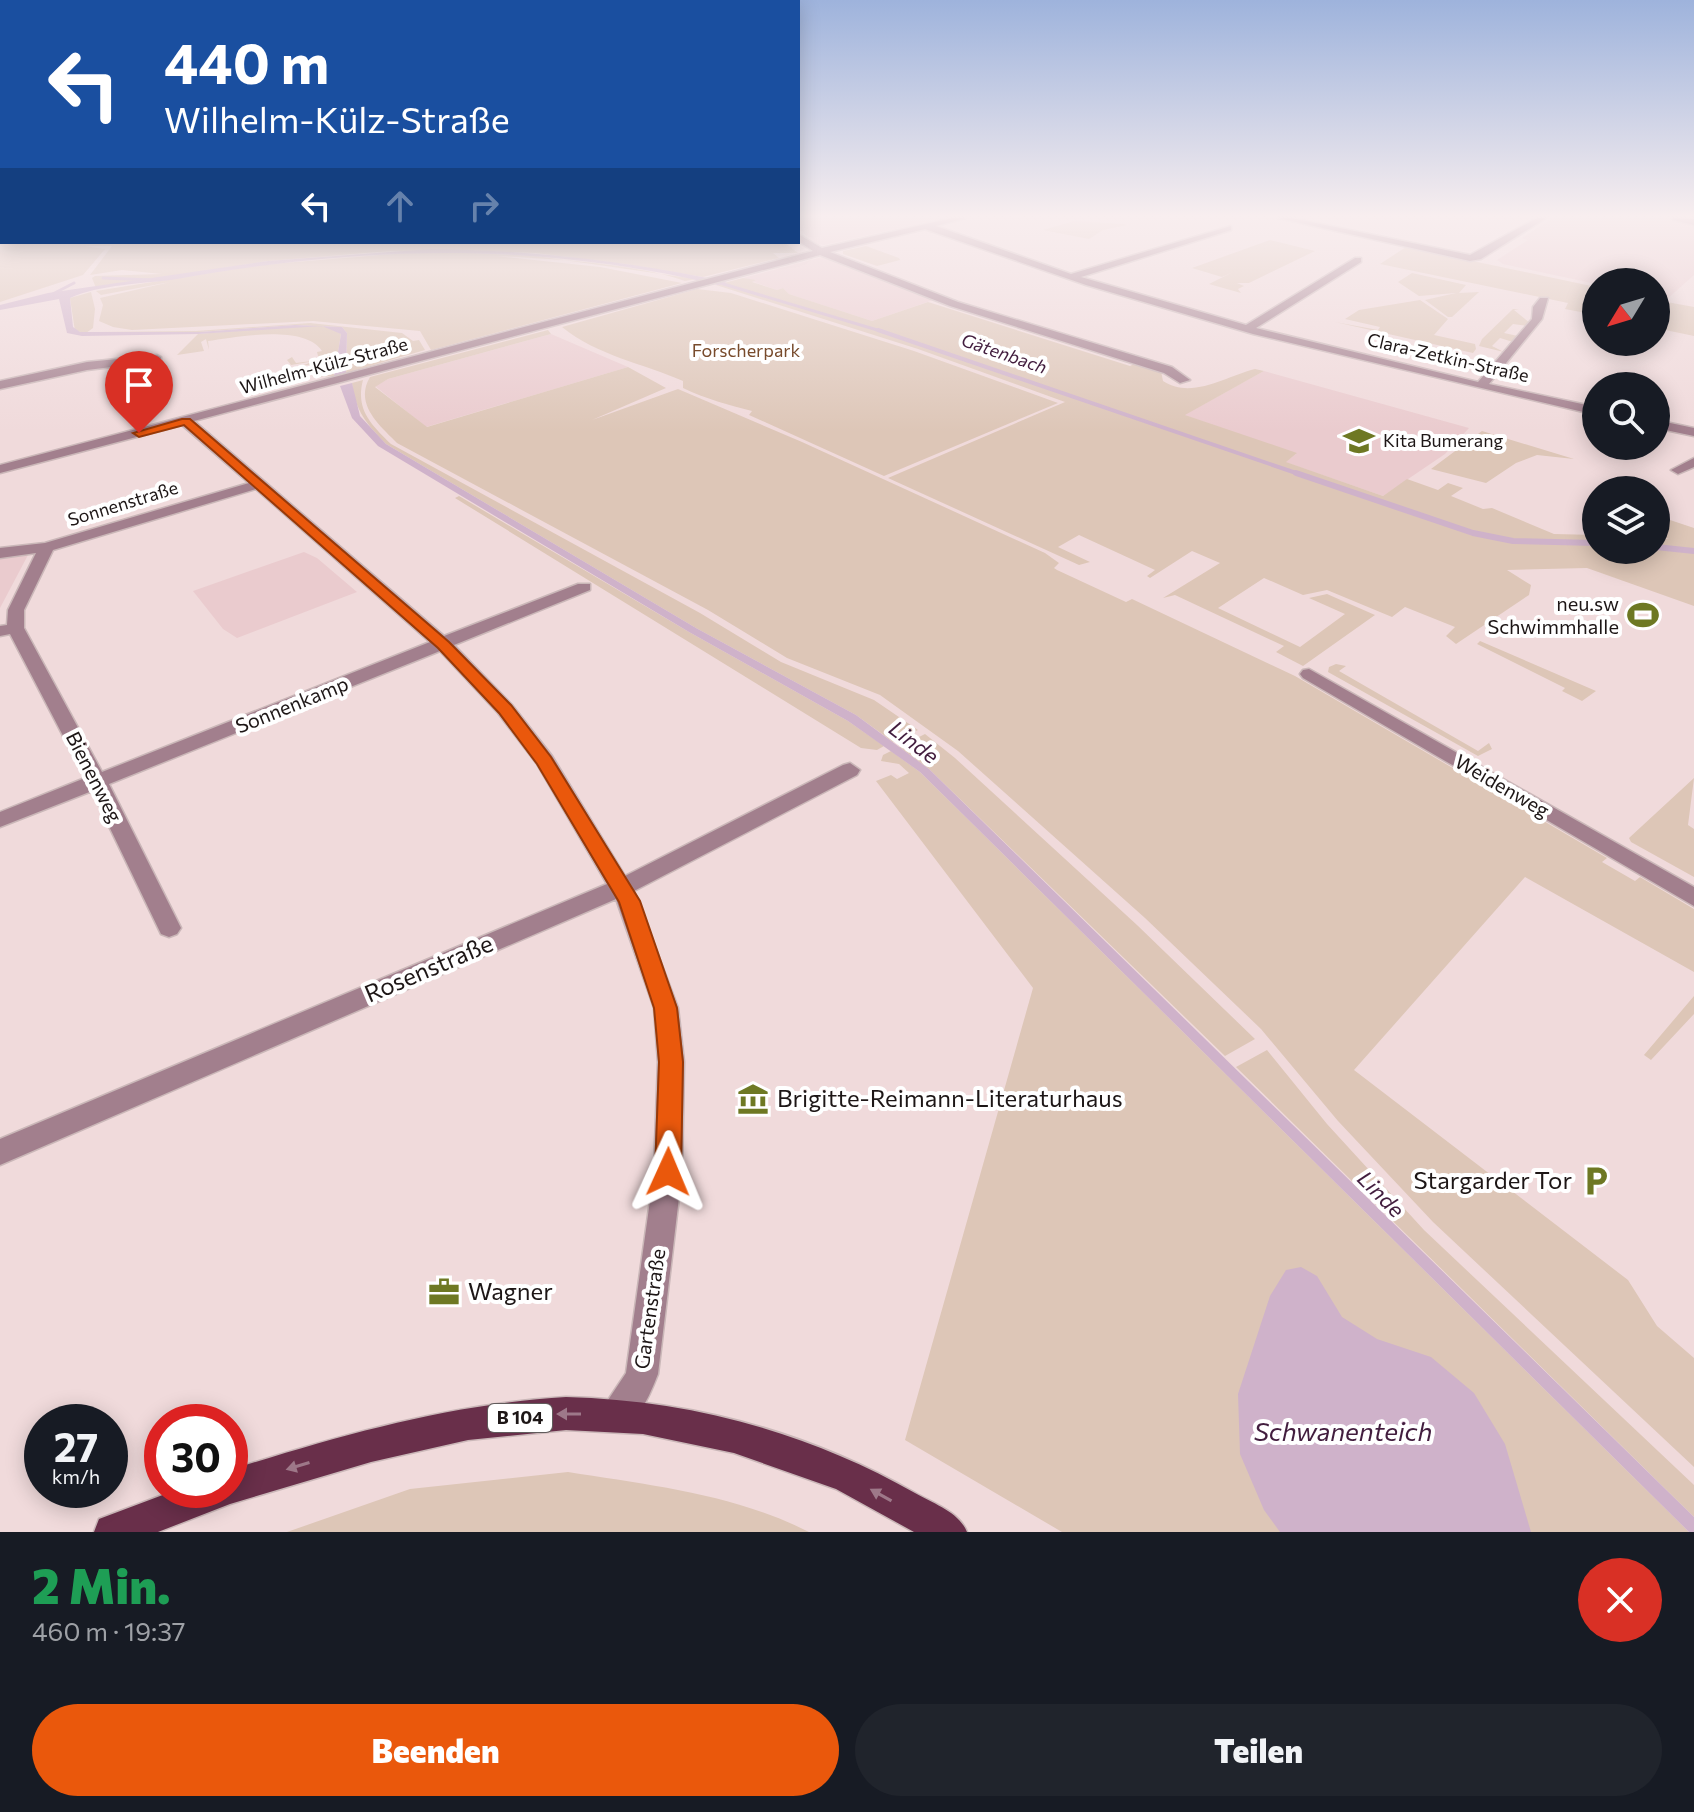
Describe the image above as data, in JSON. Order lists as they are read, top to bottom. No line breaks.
{"streets":{"main road":["B 104"],"street":["Clara-Zetkin-Straße","Wilhelm-Külz-Straße","Sonnenstraße","Sonnenkamp","Bienenweg","Weidenweg","Rosenstraße","Gartenstraße"]},"crossings":[["Wilhelm-Külz-Straße","Gartenstraße"],["Sonnenstraße","Bienenweg"],["Sonnenstraße","Gartenstraße"],["Sonnenkamp","Bienenweg"],["Sonnenkamp","Gartenstraße"],["Rosenstraße","Gartenstraße"],["Gartenstraße","B 104"]],"water":["Gätenbach","Linde","Schwanenteich"],"parks":["Forscherpark"],"places":{"school or university":["Kita Bumerang"],"sports":["neu.sw Schwimmhalle"],"museum":["Brigitte-Reimann-Literaturhaus"],"parking":["Stargarder Tor"],"office":["Wagner"]},"north":"bottom left","page":{"turn":["440 m","Wilhelm-Külz-Straße"],"speed":"27 km/h","limit":"30","heading":["2 Min.","460 m · 19:37"],"buttons":["Beenden","Teilen"]}}
